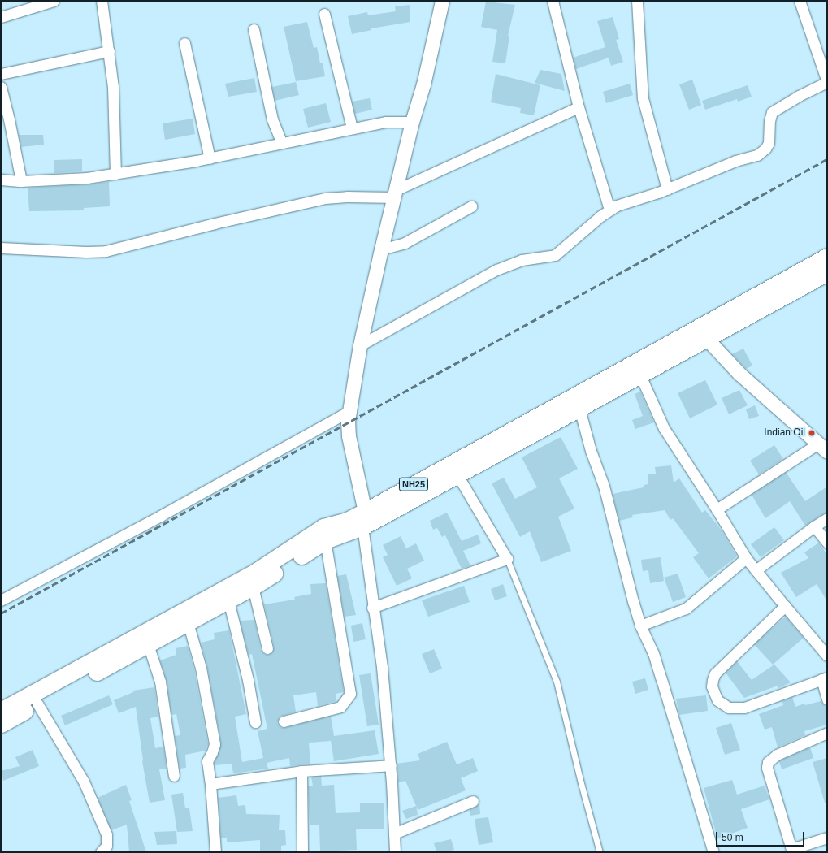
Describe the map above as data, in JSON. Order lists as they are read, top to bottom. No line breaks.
{"streets":{"main road":["NH25"]},"places":["Indian Oil"],"scale_bar":"50 m"}
